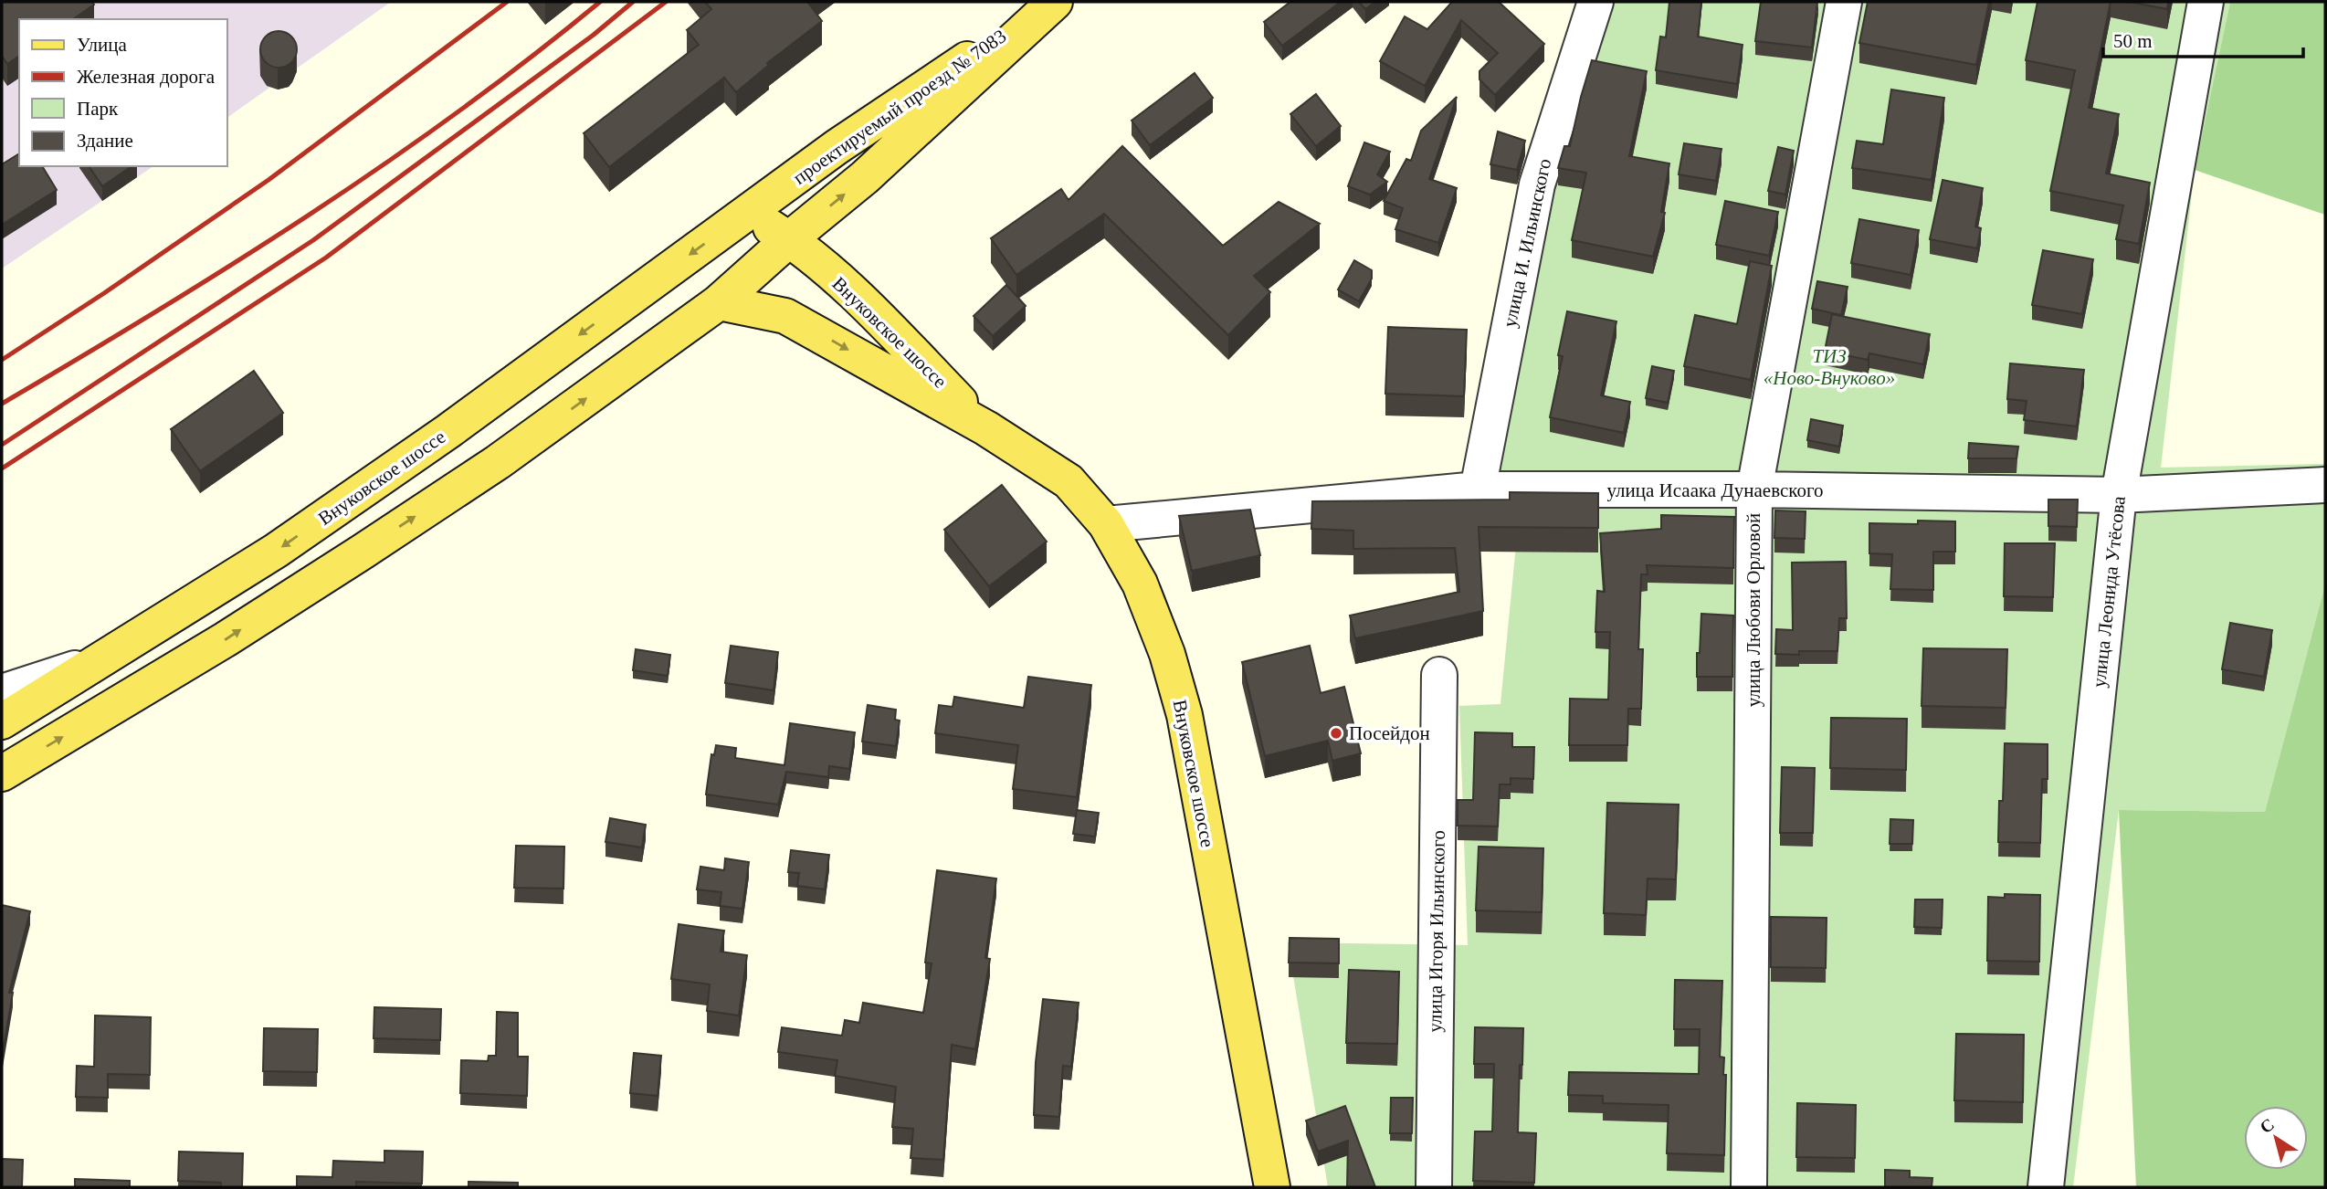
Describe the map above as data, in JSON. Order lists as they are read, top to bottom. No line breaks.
{"streets":{"main road":["проектируемый проезд № 7083","Внуковское шоссе"],"street":["улица И. Ильинского","улица Исаака Дунаевского","улица Леонида Утёсова","улица Любови Орловой","улица Игоря Ильинского"]},"crossings":[["проектируемый проезд № 7083","Внуковское шоссе"],["улица И. Ильинского","улица Исаака Дунаевского"],["Внуковское шоссе","улица Исаака Дунаевского"],["улица Исаака Дунаевского","улица Леонида Утёсова"],["улица Исаака Дунаевского","улица Любови Орловой"]],"parks":["ТИЗ «Ново-Внуково»"],"places":["Посейдон"],"legend":["Улица","Железная дорога","Парк","Здание"],"scale_bar":"50 m","north":"top left"}
